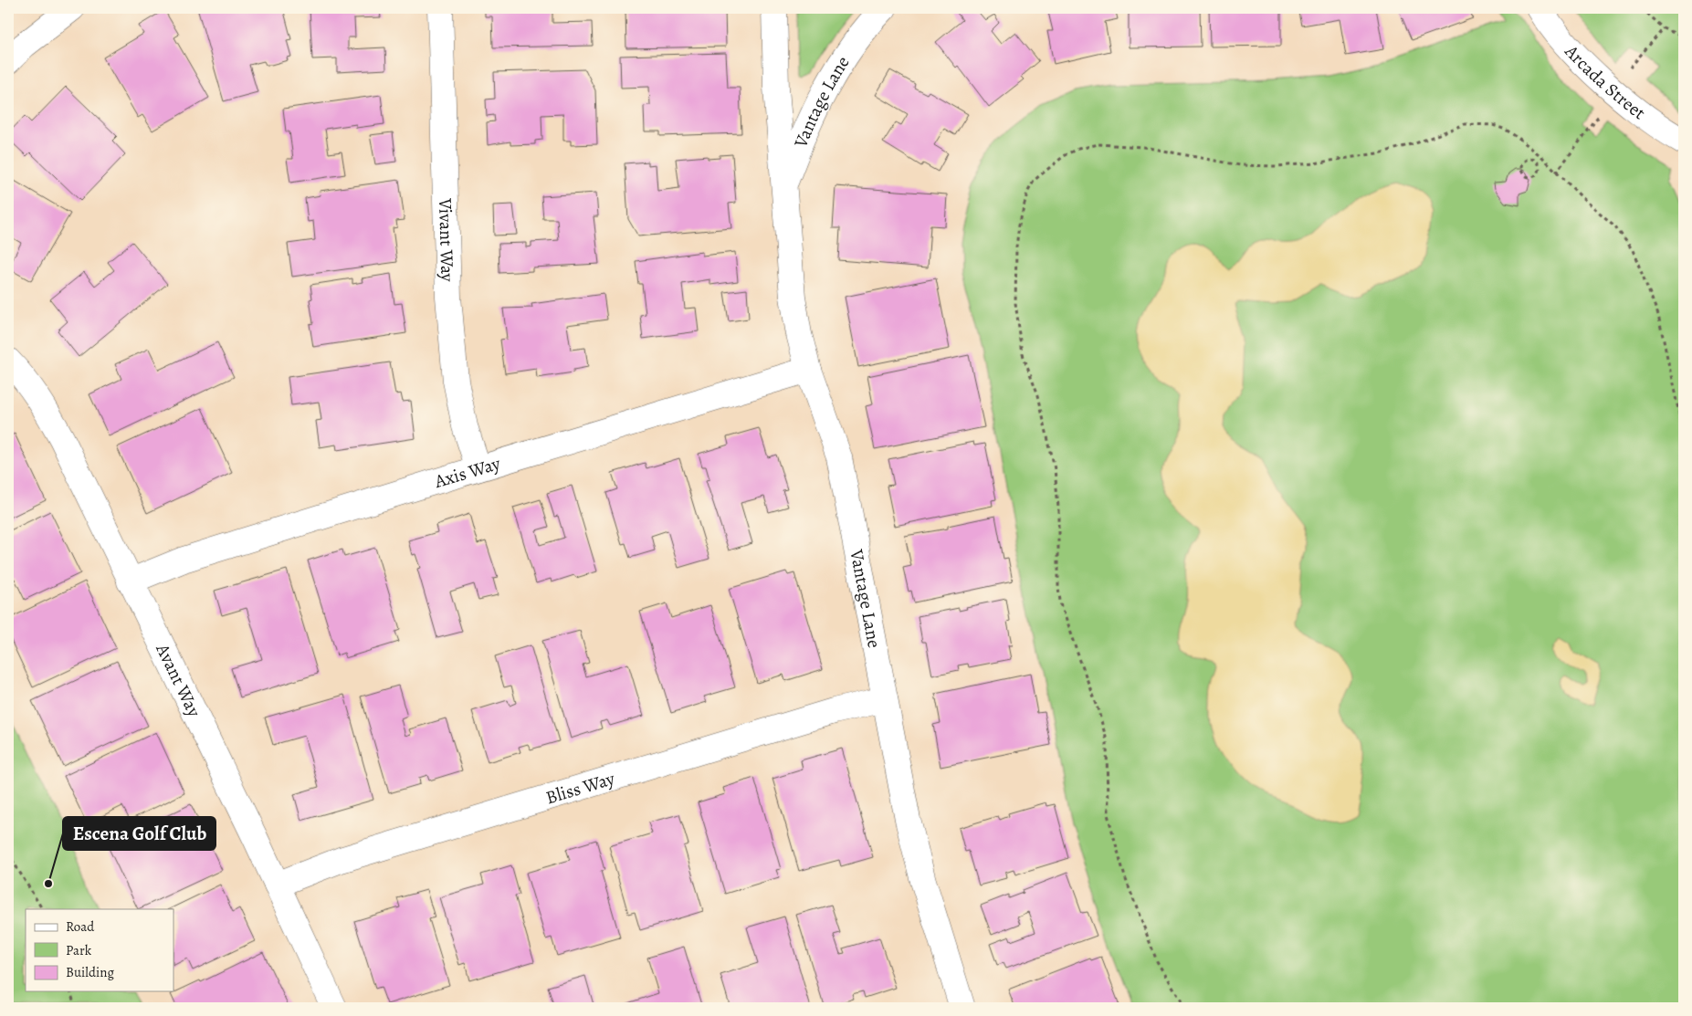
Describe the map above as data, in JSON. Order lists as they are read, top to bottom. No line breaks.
{"streets":{"street":["Arcada Street","Vantage Lane","Vivant Way","Axis Way","Avant Way","Bliss Way"]},"crossings":[["Vantage Lane","Axis Way"],["Vantage Lane","Bliss Way"],["Vivant Way","Axis Way"],["Axis Way","Avant Way"],["Avant Way","Bliss Way"]],"places":["Escena Golf Club"],"legend":["Road","Park","Building"]}
